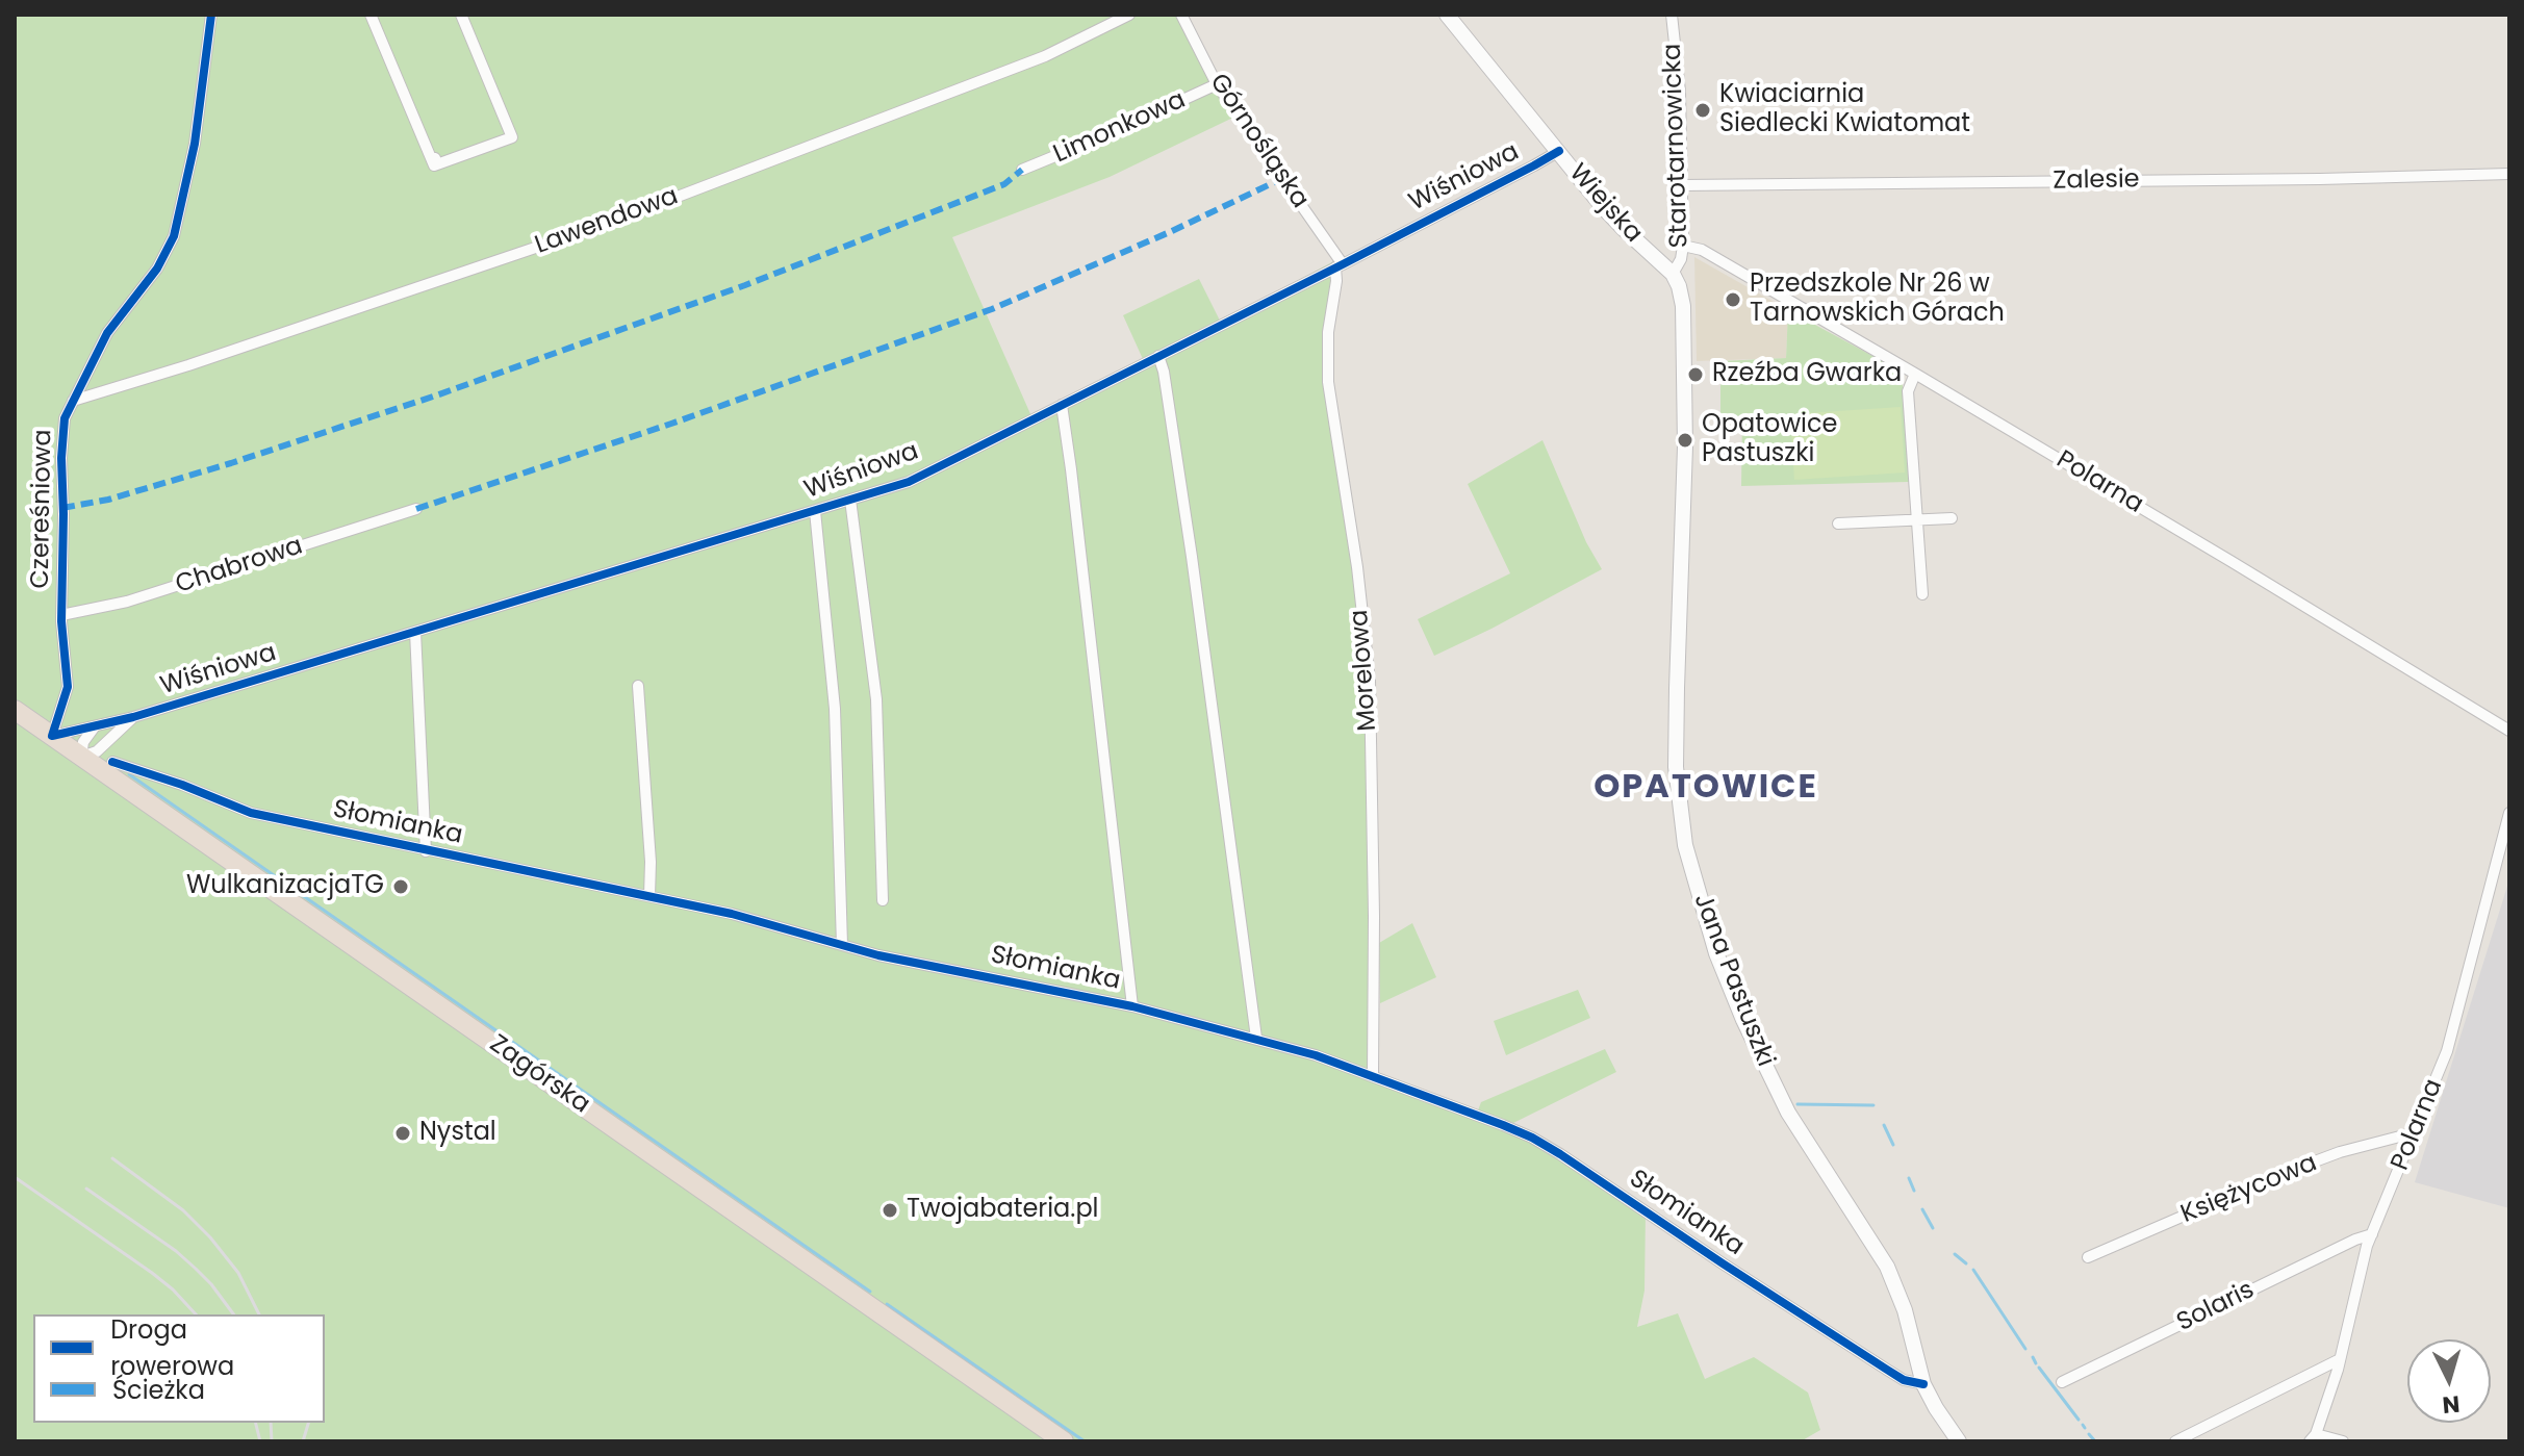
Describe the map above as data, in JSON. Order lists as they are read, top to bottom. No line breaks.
{"streets":{"highway":["Zagórska"],"street":["Limonkowa","Górnośląska","Starotarnowicka","Wiśniowa","Zalesie","Wiejska","Lawendowa","Polarna","Czereśniowa","Chabrowa","Morelowa","Słomianka","Jana Pastuszki","Księżycowa","Solaris"]},"crossings":[["Limonkowa","Górnośląska"],["Górnośląska","Wiśniowa"],["Górnośląska","Morelowa"],["Starotarnowicka","Zalesie"],["Starotarnowicka","Wiejska"],["Starotarnowicka","Polarna"],["Starotarnowicka","Jana Pastuszki"],["Wiśniowa","Wiejska"],["Wiśniowa","Czereśniowa"],["Wiśniowa","Morelowa"],["Wiśniowa","Zagórska"],["Wiejska","Jana Pastuszki"],["Lawendowa","Czereśniowa"],["Polarna","Księżycowa"],["Polarna","Solaris"],["Czereśniowa","Chabrowa"],["Czereśniowa","Zagórska"],["Morelowa","Słomianka"],["Słomianka","Jana Pastuszki"],["Słomianka","Zagórska"]],"districts":["OPATOWICE"],"places":["Kwiaciarnia Siedlecki Kwiatomat","Przedszkole Nr 26 w Tarnowskich Górach","Rzeźba Gwarka","Opatowice Pastuszki","WulkanizacjaTG","Nystal","Twojabateria.pl"],"legend":["Droga rowerowa","Ścieżka"],"north":"bottom"}
